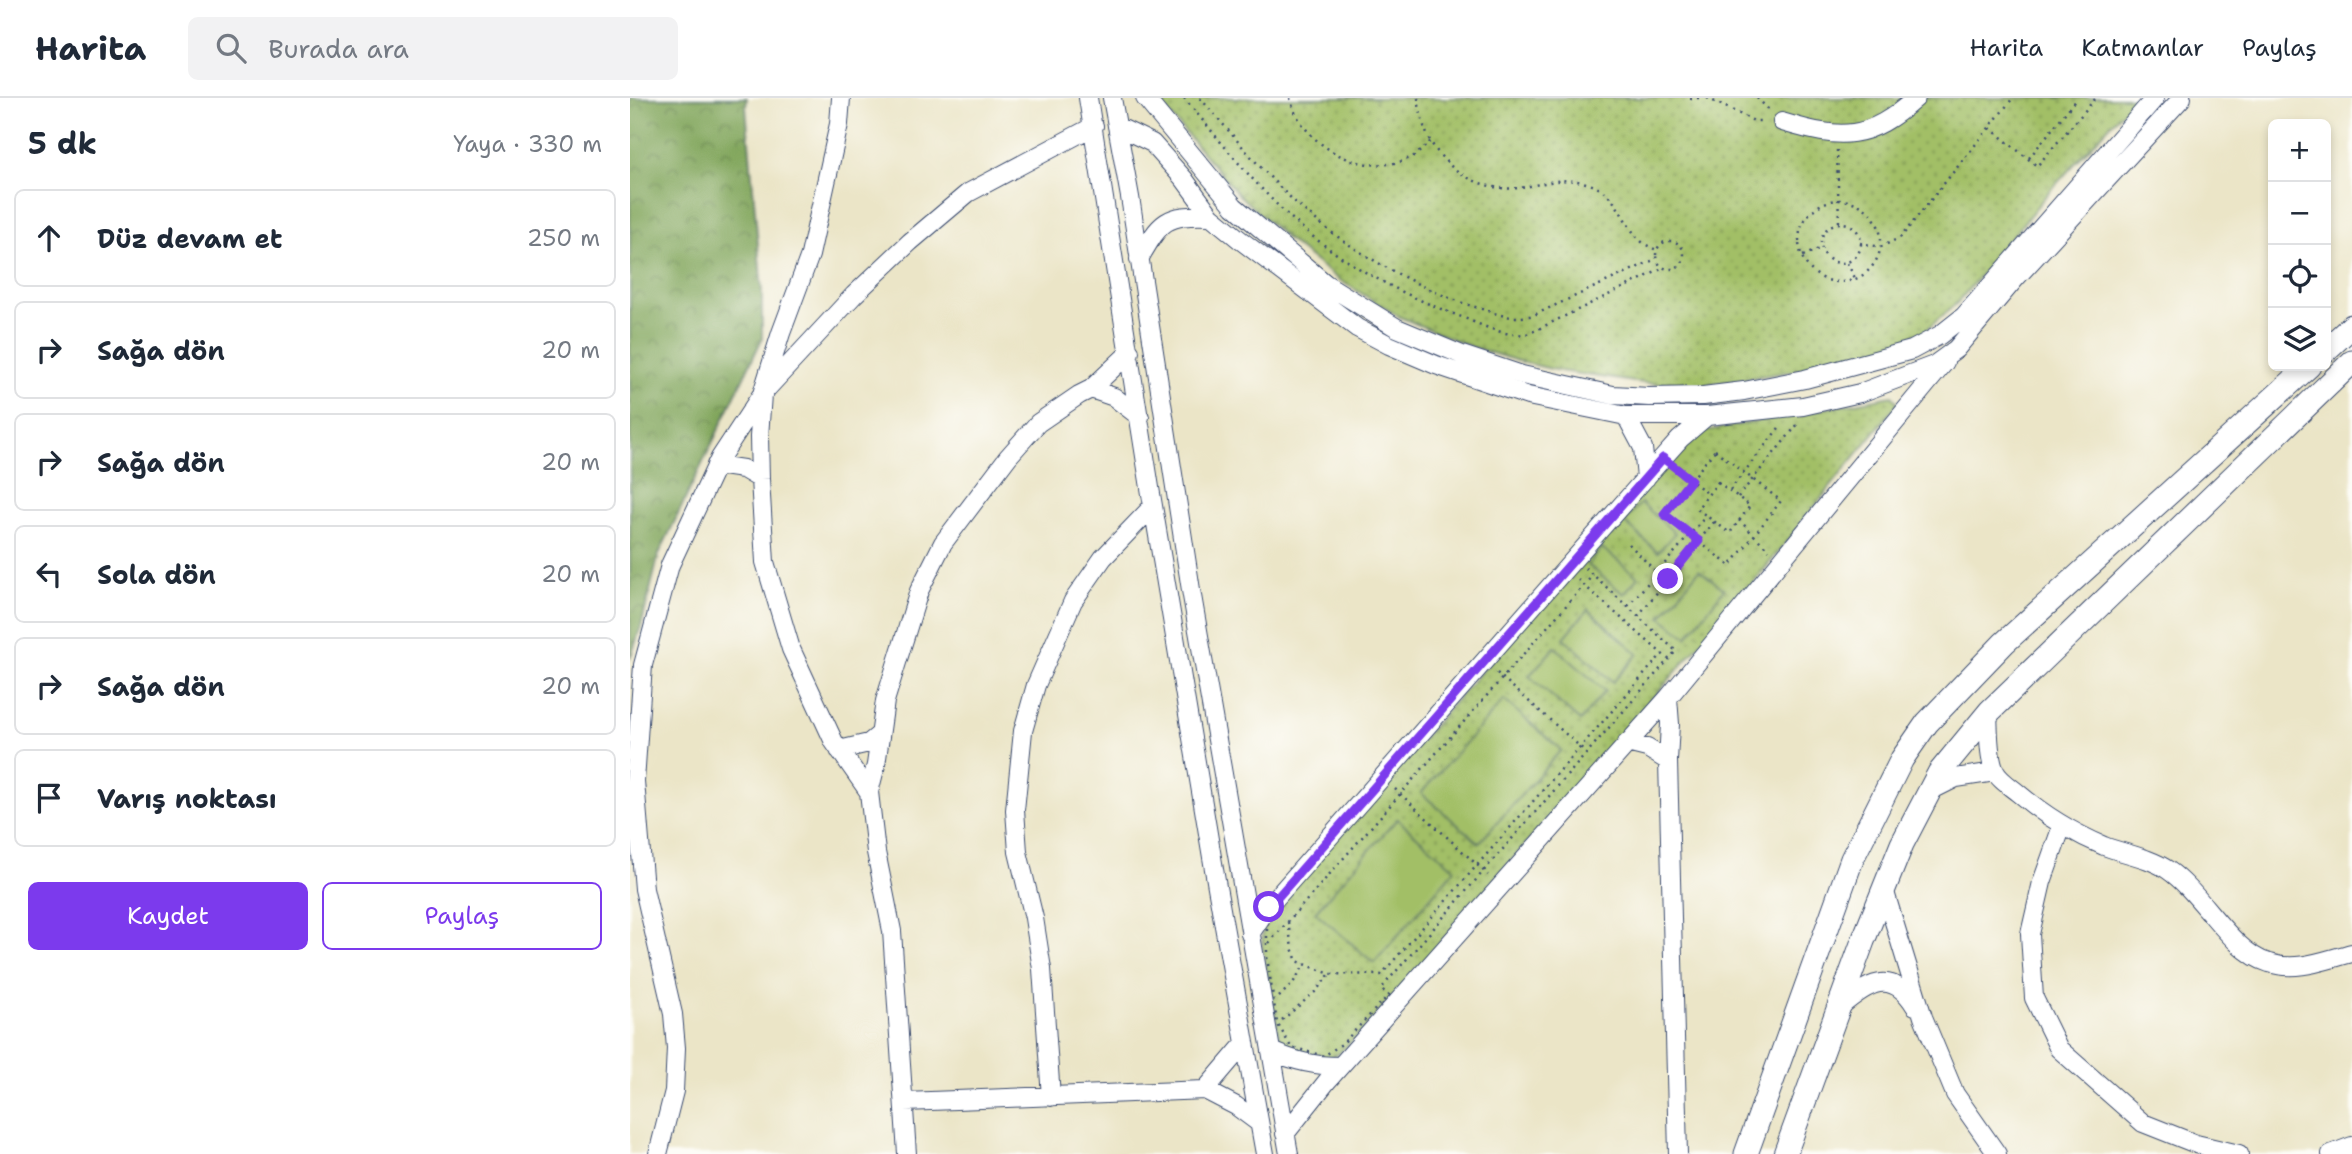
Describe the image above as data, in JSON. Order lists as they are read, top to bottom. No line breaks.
{"page":{"header":"Harita","search":"Burada ara","nav":["Harita","Katmanlar","Paylaş"],"heading":["5 dk","Yaya · 330 m"],"map_buttons":["+","−"],"list":[["Düz devam et","250 m"],["Sağa dön","20 m"],["Sağa dön","20 m"],["Sola dön","20 m"],["Sağa dön","20 m"],"Varış noktası"],"buttons":["Kaydet","Paylaş"]}}
